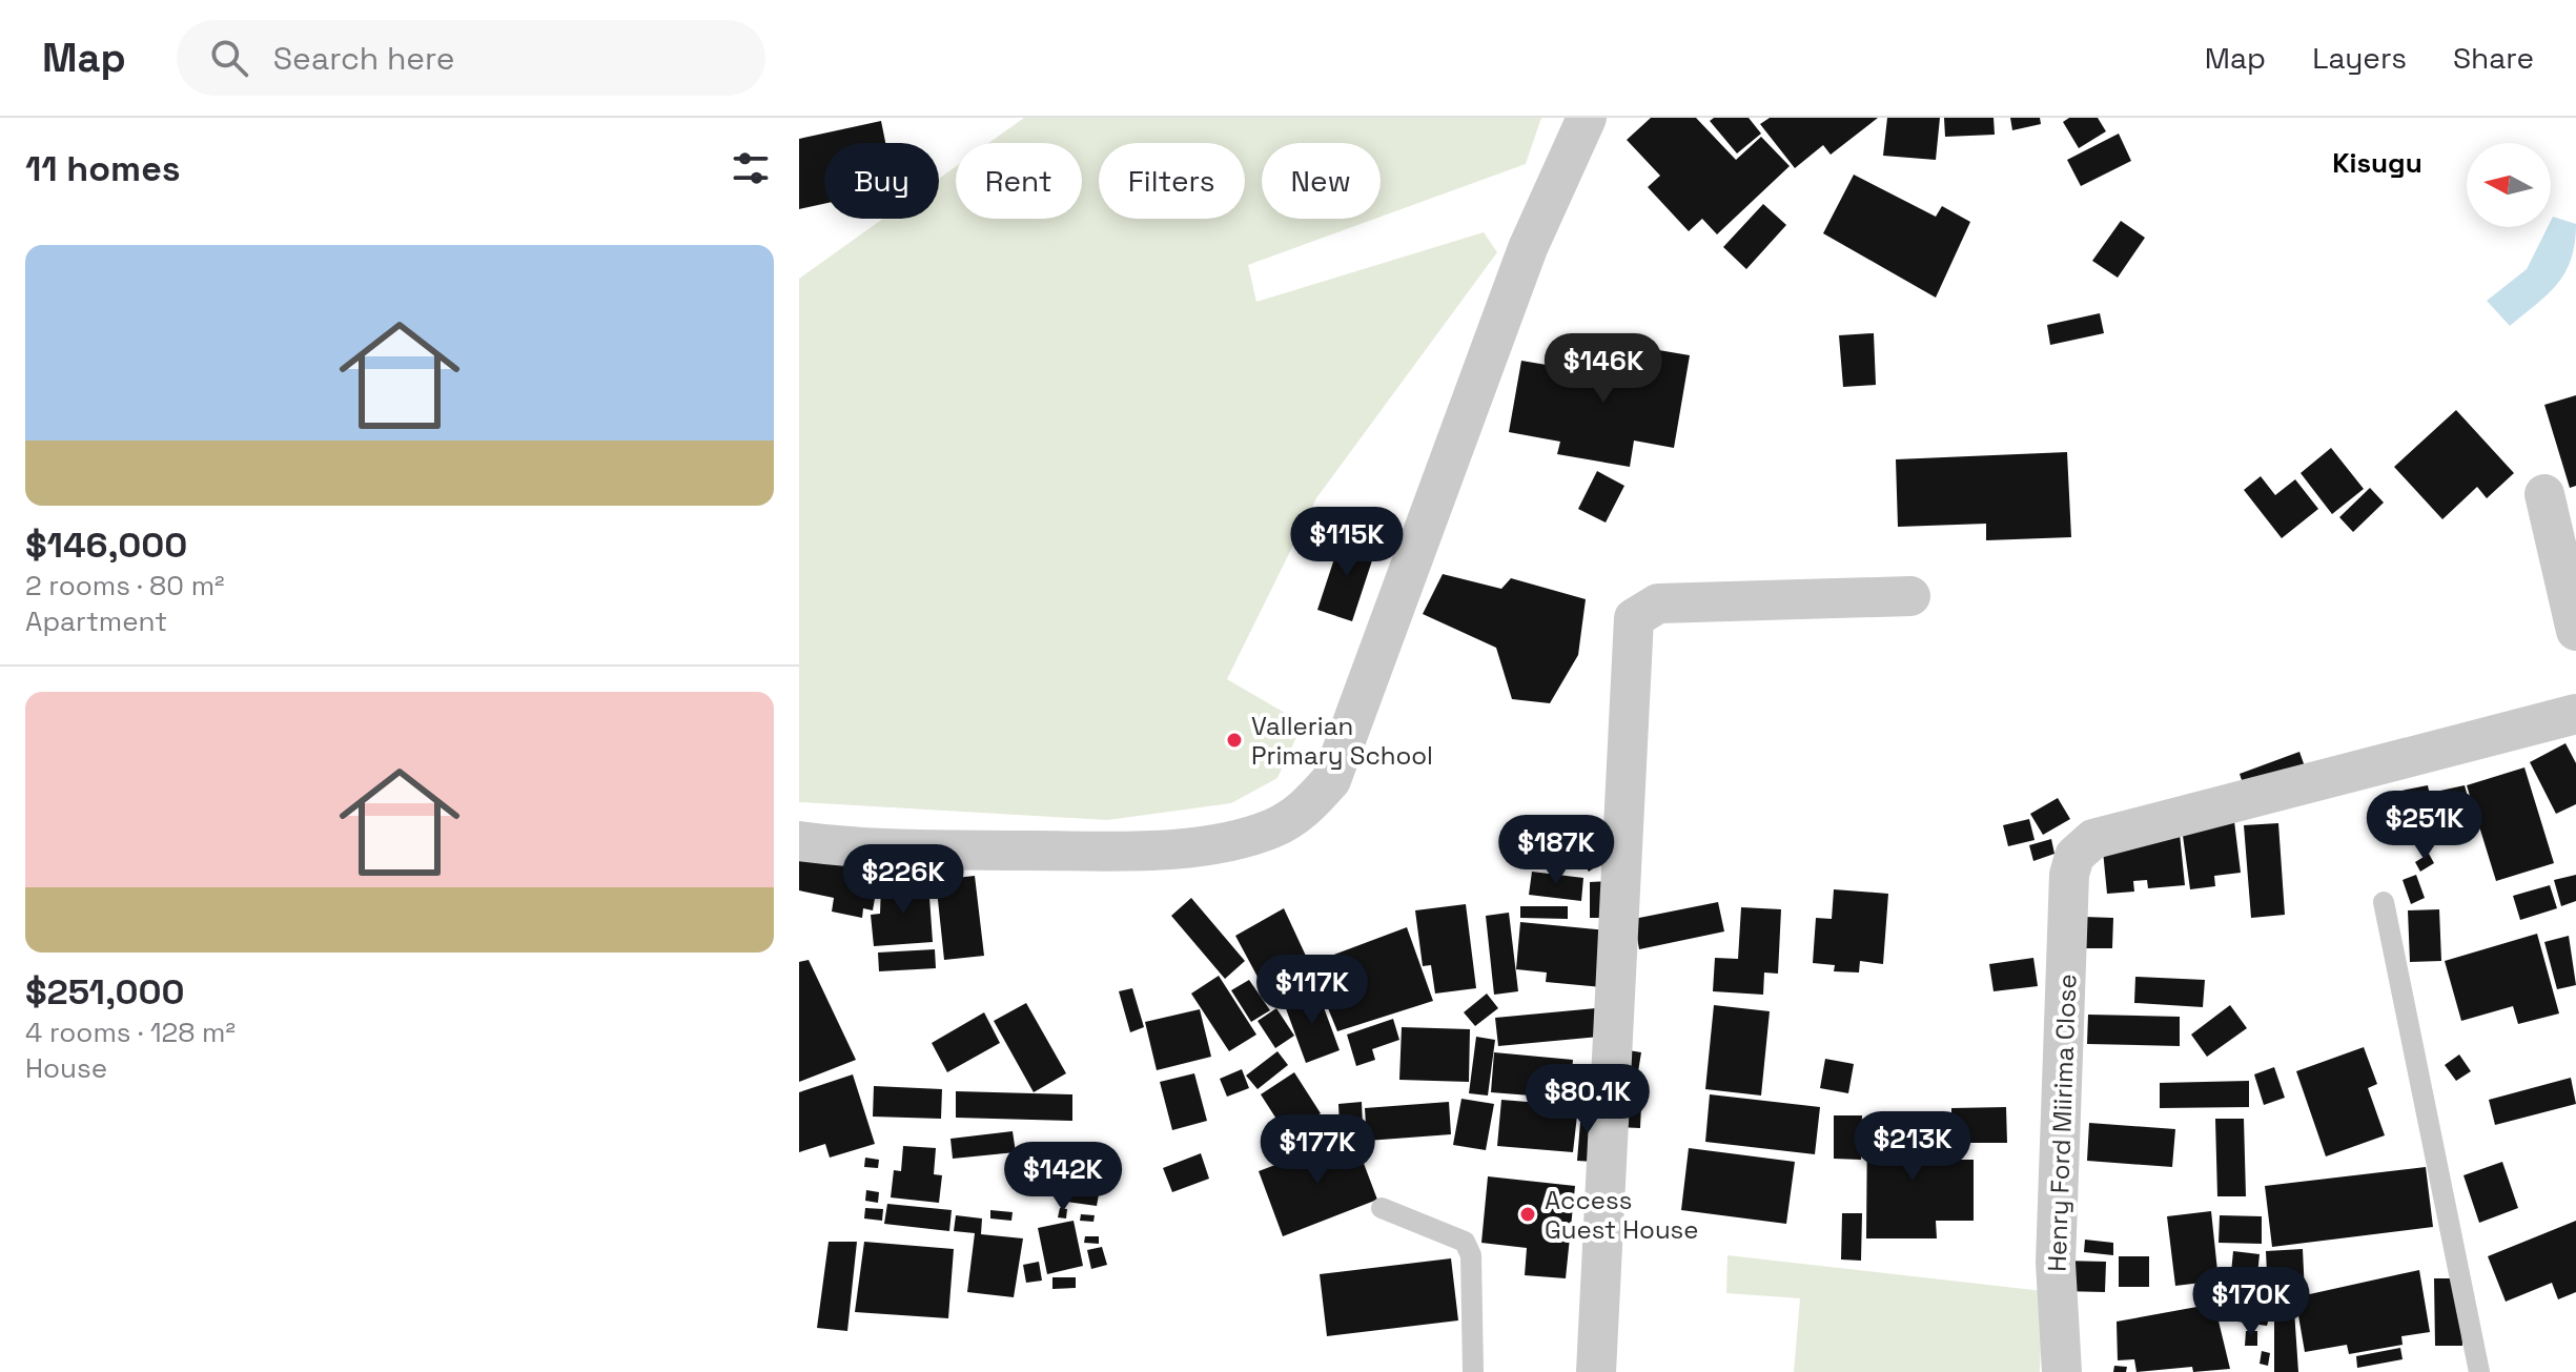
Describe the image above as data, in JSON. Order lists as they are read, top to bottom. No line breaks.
{"streets":{"street":["Henry Ford Miirima Close"]},"districts":["Kisugu"],"places":["Vallerian Primary School","Access Guest House"],"north":"left","page":{"header":"Map","search":"Search here","nav":["Map","Layers","Share"],"heading":"11 homes","chip":["Buy","Rent","Filters","New"],"list":[{"name":"$146,000","note":"2 rooms · 80 m² · Apartment"},{"name":"$251,000","note":"4 rooms · 128 m² · House"}],"price":["$146K","$115K","$251K","$187K","$226K","$117K","$80.1K","$213K","$177K","$142K","$170K"]}}
